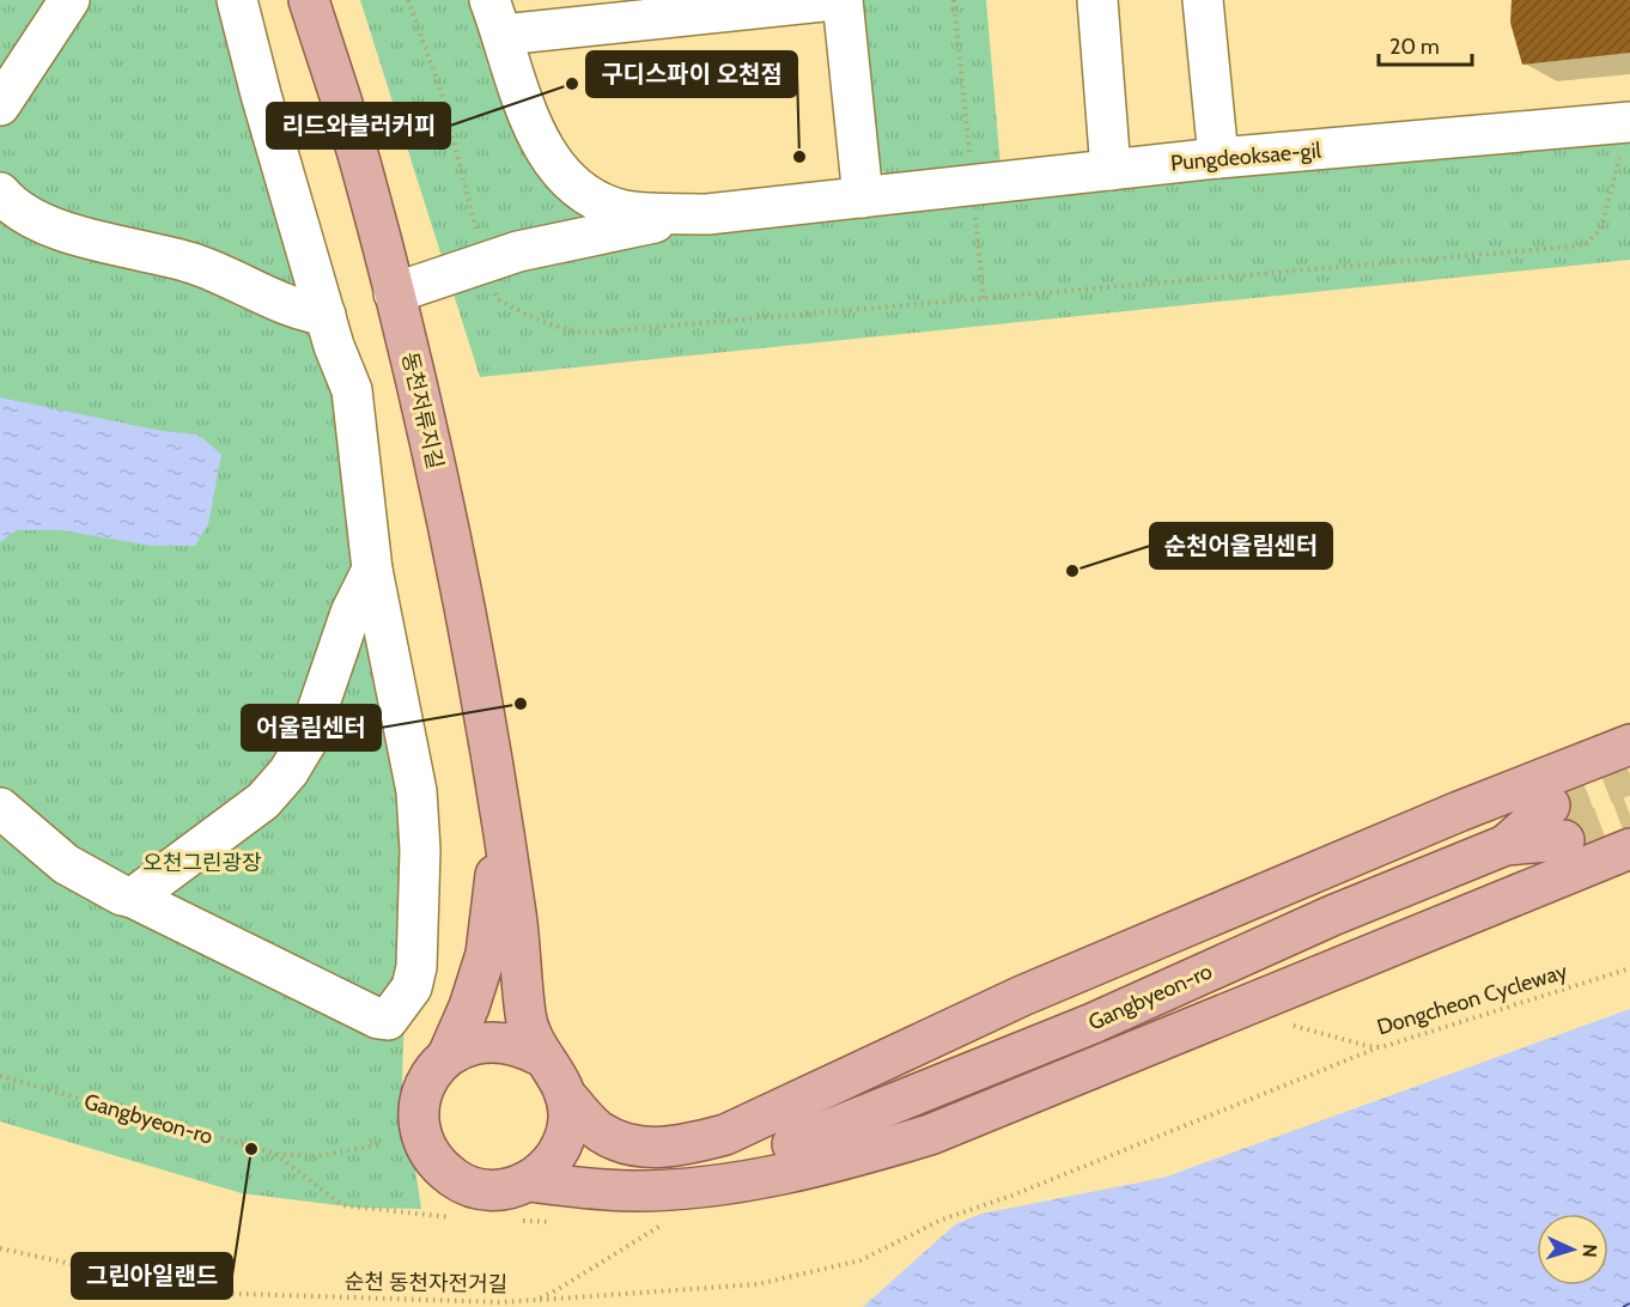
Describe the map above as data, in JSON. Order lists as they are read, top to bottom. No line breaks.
{"streets":{"main road":["동천저류지길","Gangbyeon-ro"],"street":["Pungdeoksae-gil"],"path":["Dongcheon Cycleway","순천 동천자전거길"]},"parks":["오천그린광장"],"places":["리드와블러커피","구디스파이 오천점","순천어울림센터","어울림센터","그린아일랜드"],"scale_bar":"20 m","north":"right"}
